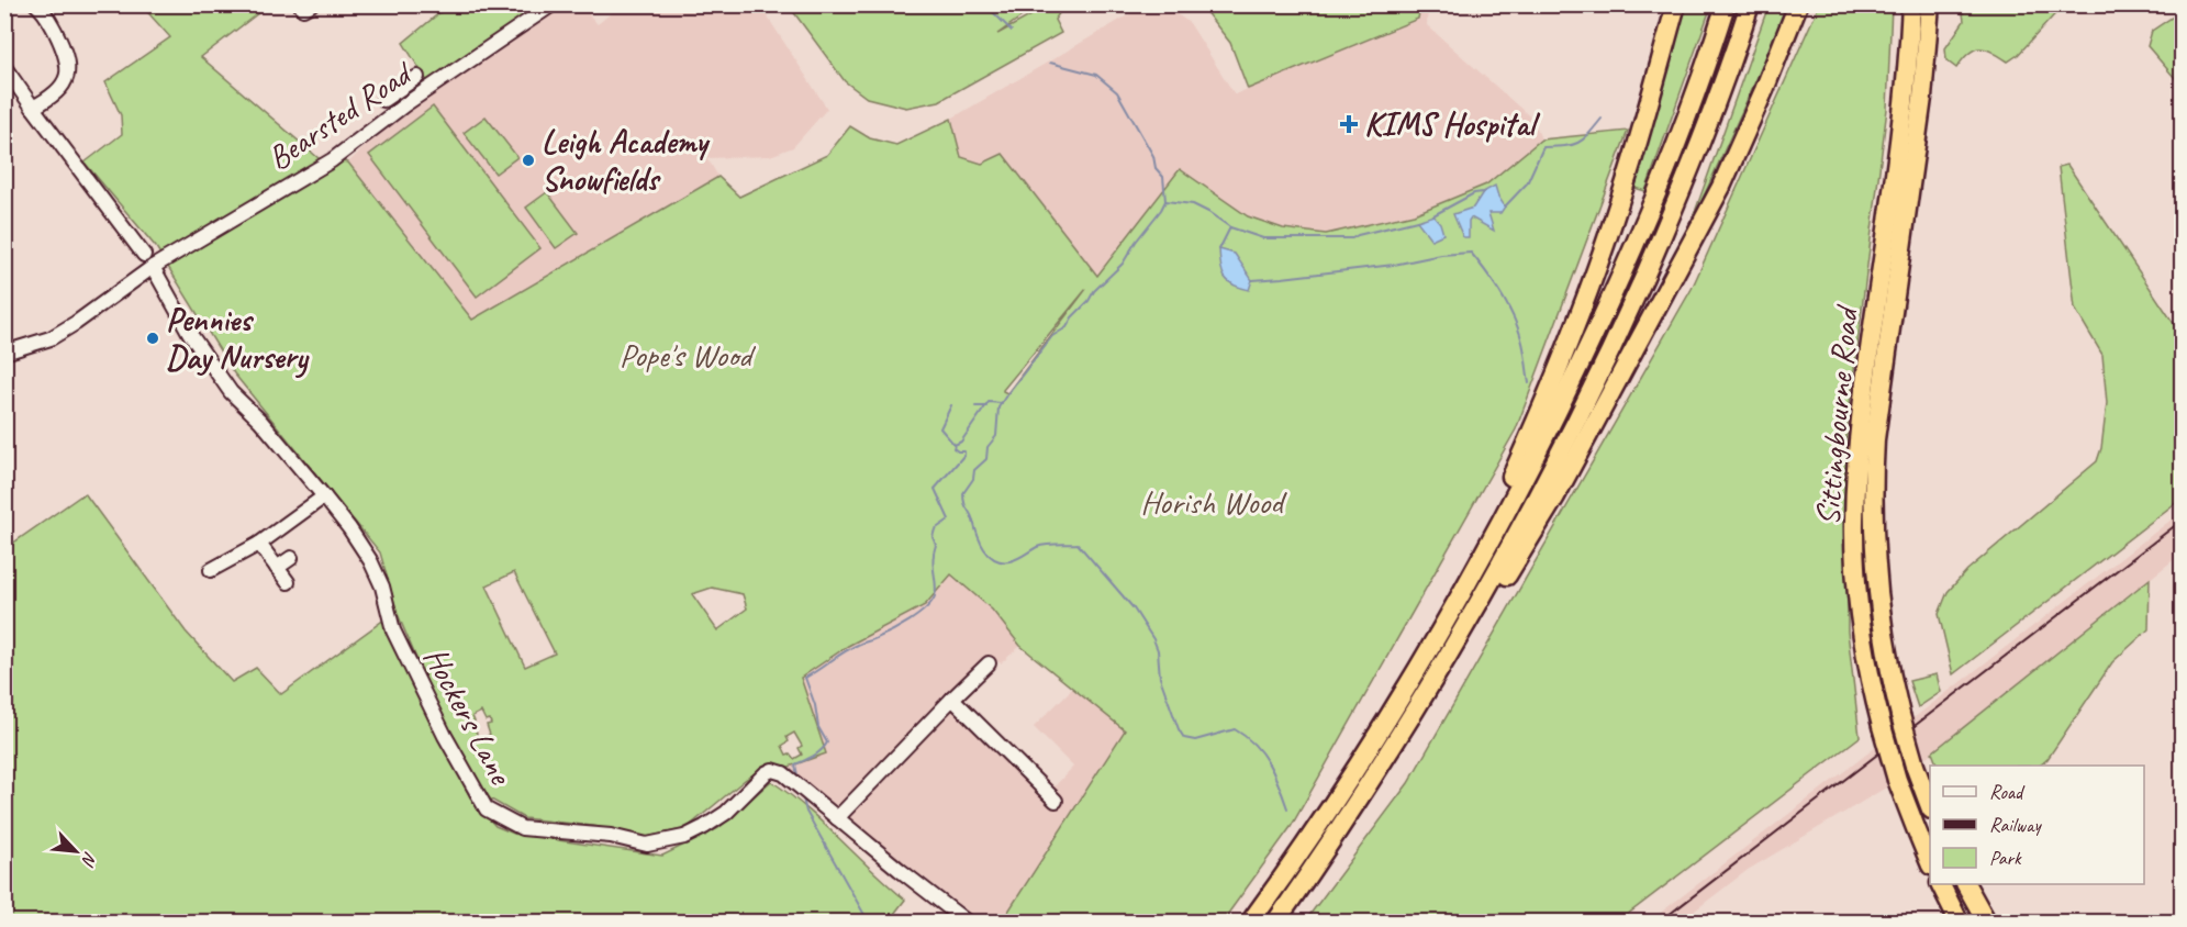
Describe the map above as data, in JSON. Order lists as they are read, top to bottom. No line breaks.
{"streets":{"highway":["Sittingbourne Road"],"street":["Bearsted Road","Hockers Lane"]},"crossings":[["Bearsted Road","Hockers Lane"]],"parks":["Pope's Wood","Horish Wood"],"places":{"health":["KIMS Hospital"],"other":["Leigh Academy Snowfields","Pennies Day Nursery"]},"legend":["Road","Railway","Park"],"north":"bottom right"}
